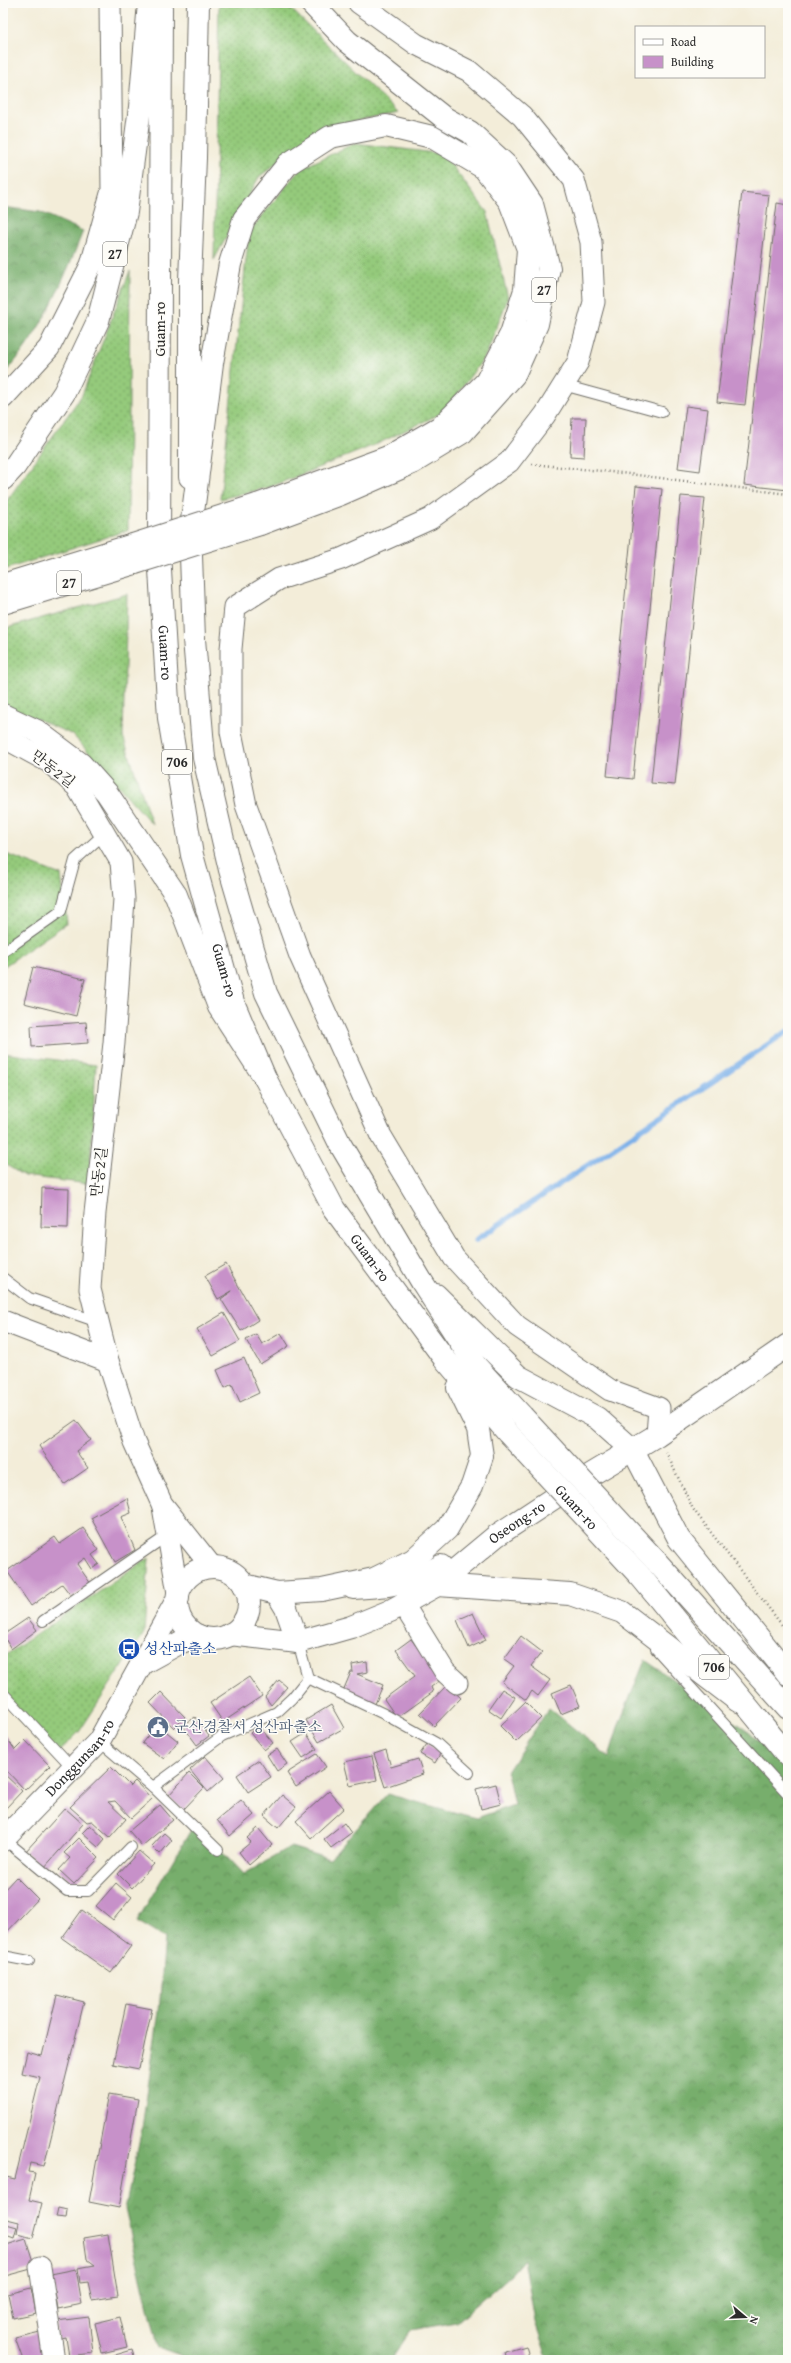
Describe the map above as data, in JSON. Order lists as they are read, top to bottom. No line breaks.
{"streets":{"main road":["27","Guam-ro","706","Oseong-ro","Donggunsan-ro"],"street":["만동2길"]},"places":{"bus stop":["성산파출소"],"public building":["군산경찰서 성산파출소"]},"legend":["Road","Building"],"north":"right"}
